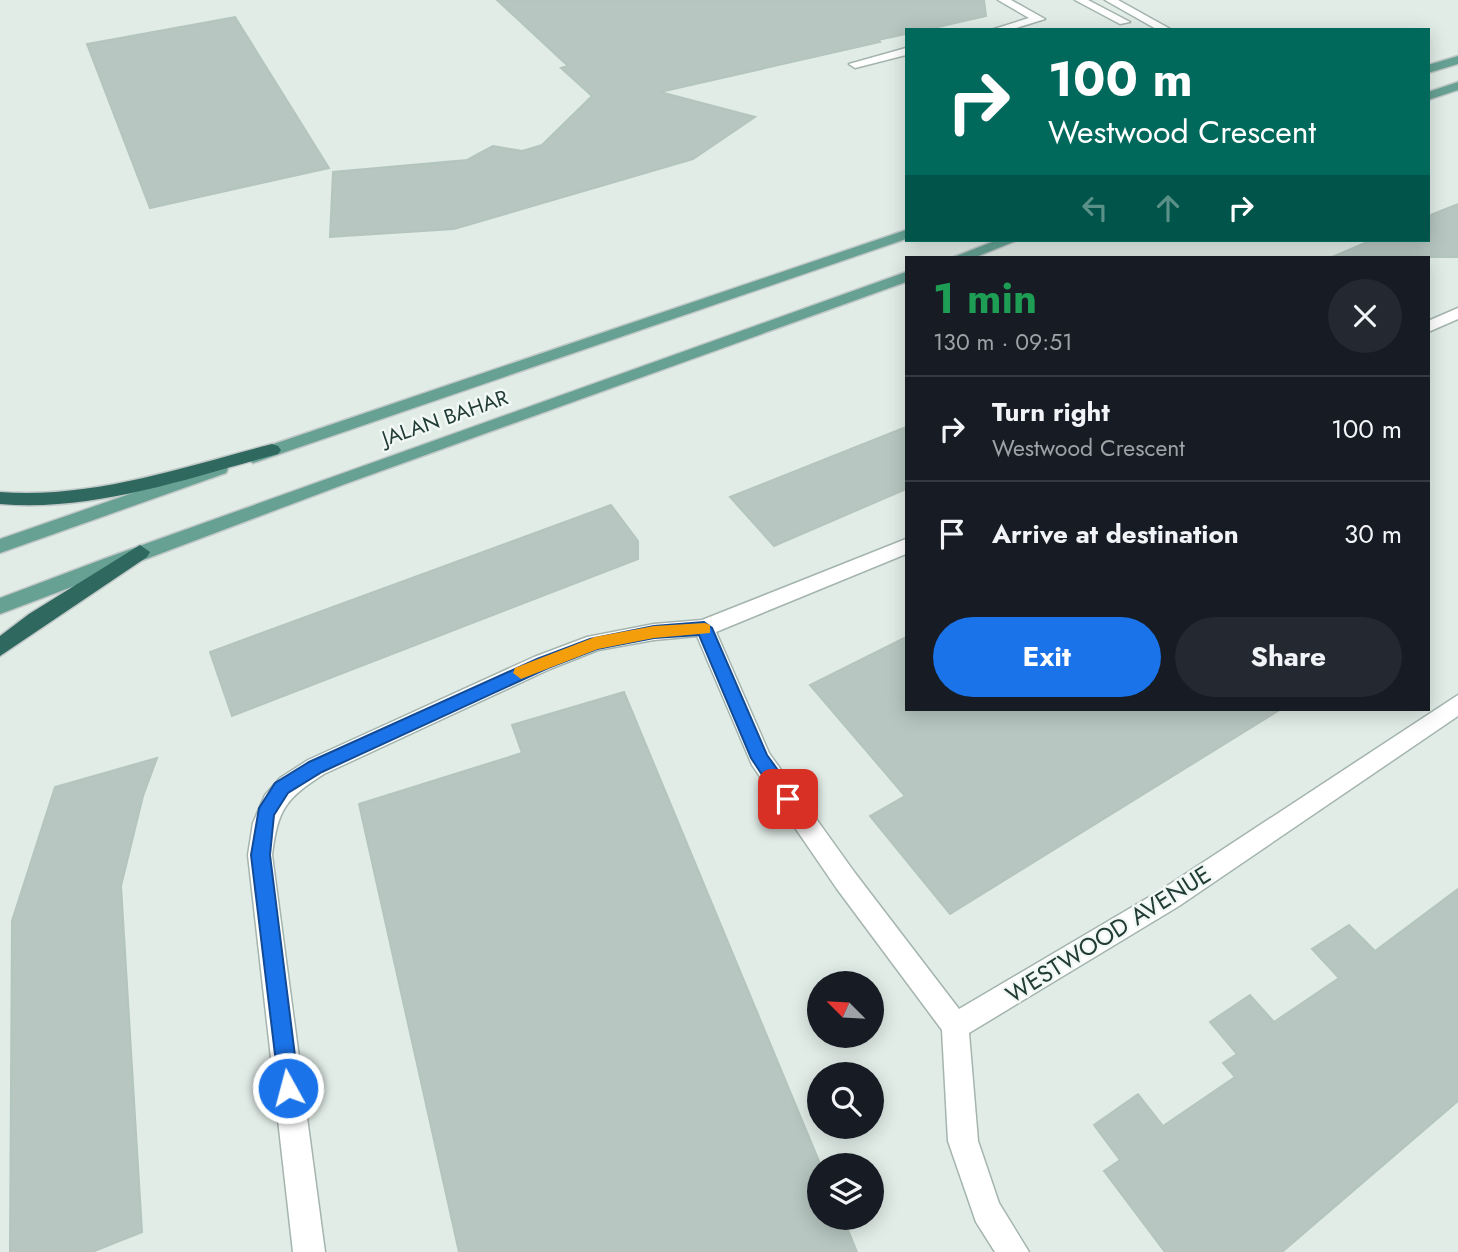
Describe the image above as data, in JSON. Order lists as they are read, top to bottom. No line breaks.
{"streets":{"main road":["JALAN BAHAR"],"street":["WESTWOOD AVENUE"]},"north":"top left","page":{"turn":["100 m","Westwood Crescent"],"heading":["1 min","130 m · 09:51"],"list":[{"name":"Turn right","note":"Westwood Crescent","value":"100 m"},{"name":"Arrive at destination","value":"30 m"}],"buttons":["Exit","Share"]}}
